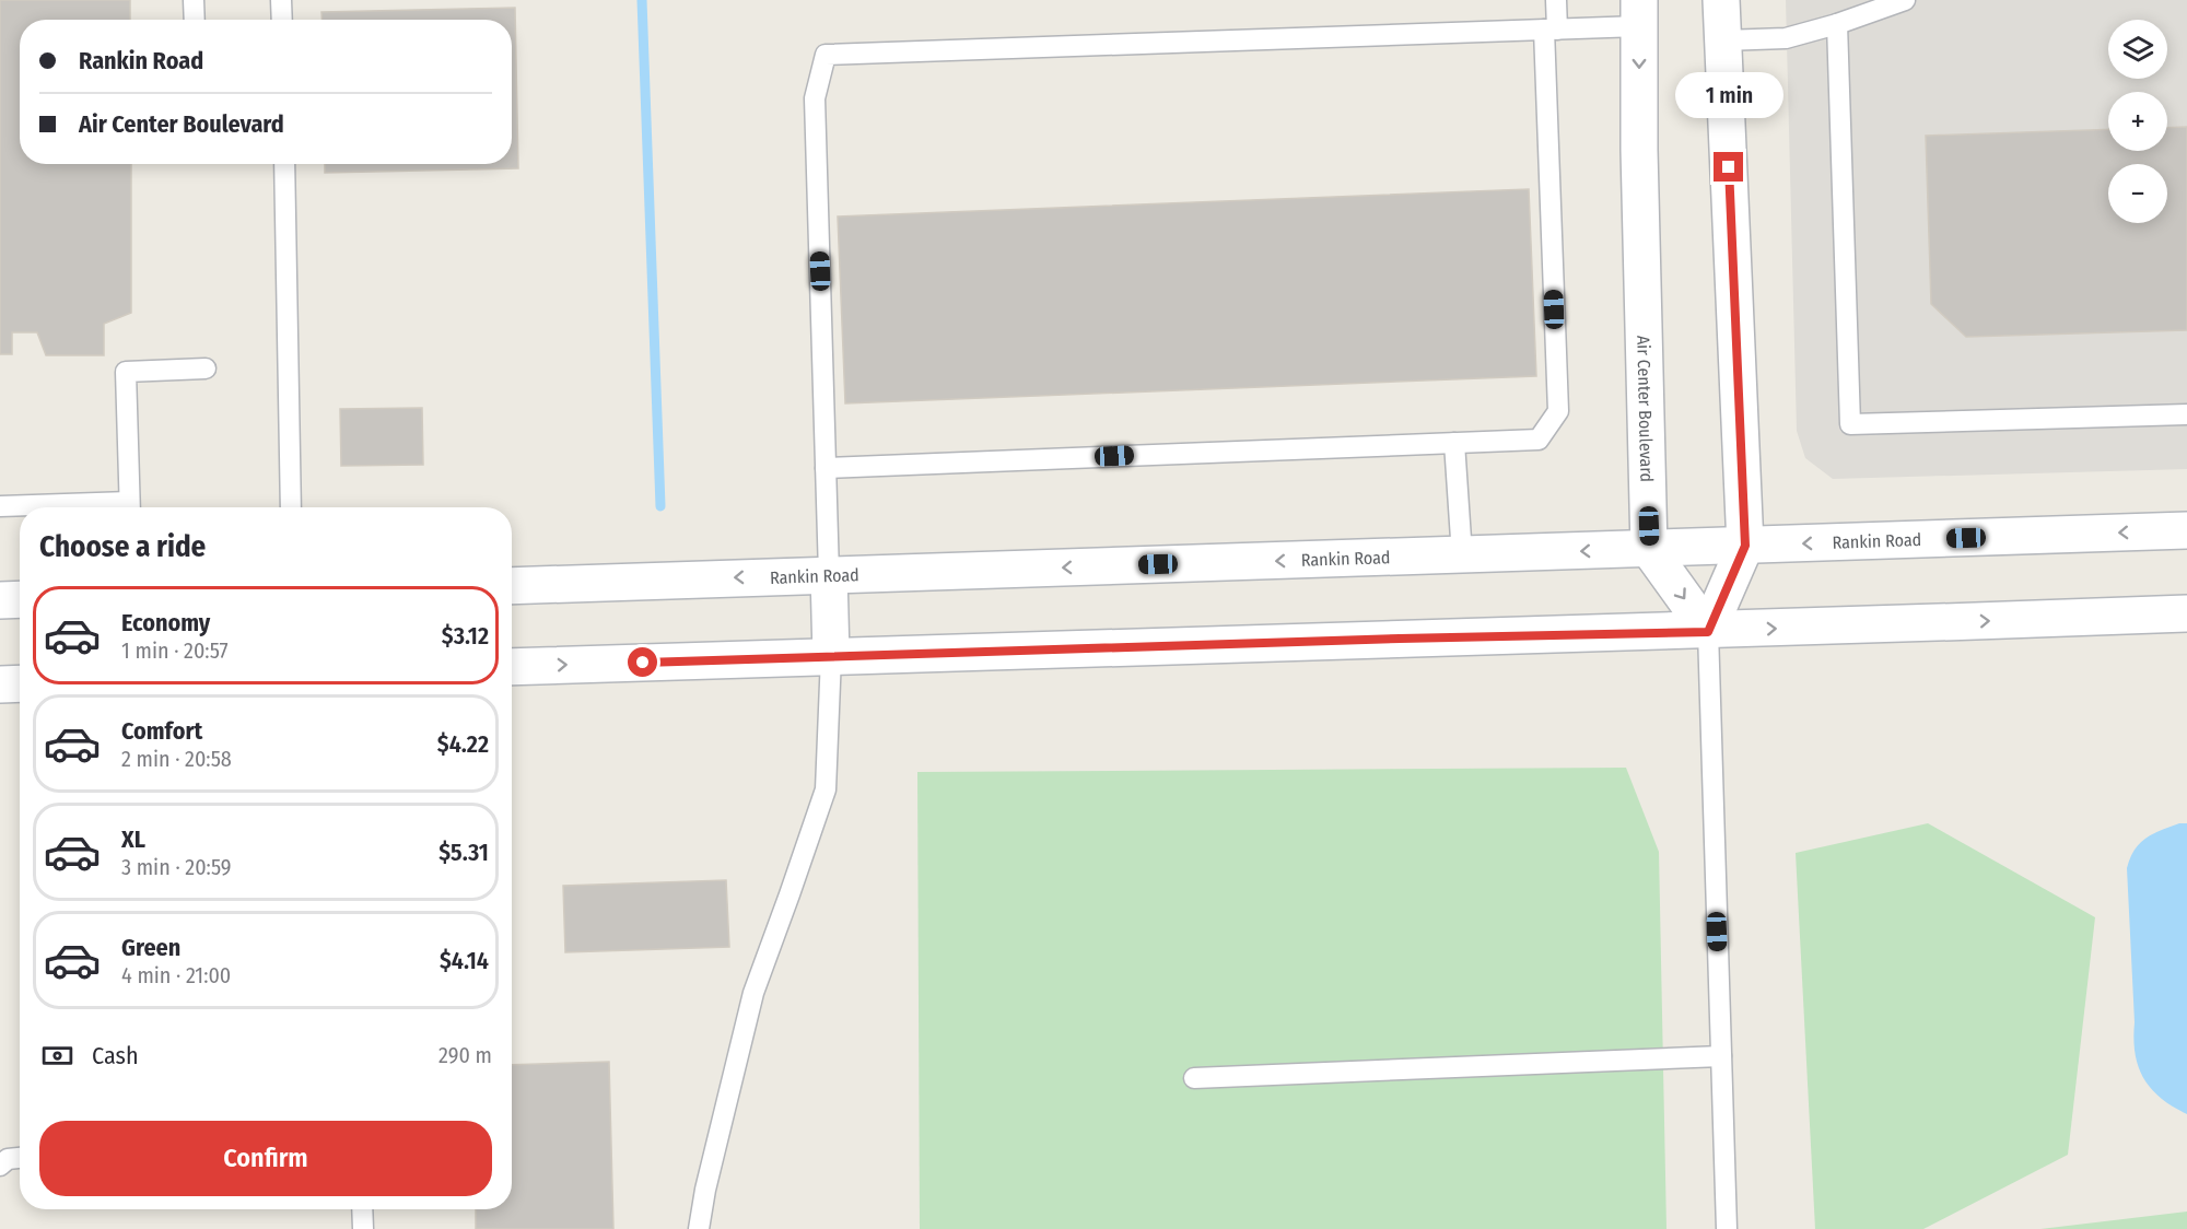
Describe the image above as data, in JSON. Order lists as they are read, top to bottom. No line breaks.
{"streets":{"main road":["Air Center Boulevard","Rankin Road"]},"crossings":[["Air Center Boulevard","Rankin Road"]],"page":{"map_buttons":["+","−"],"banner":["Rankin Road","Air Center Boulevard"],"bubble":"1 min","heading":"Choose a ride","list":[{"name":"Economy","note":"1 min · 20:57","value":"$3.12"},{"name":"Comfort","note":"2 min · 20:58","value":"$4.22"},{"name":"XL","note":"3 min · 20:59","value":"$5.31"},{"name":"Green","note":"4 min · 21:00","value":"$4.14"}],"pay":["Cash","290 m"],"buttons":"Confirm"}}
